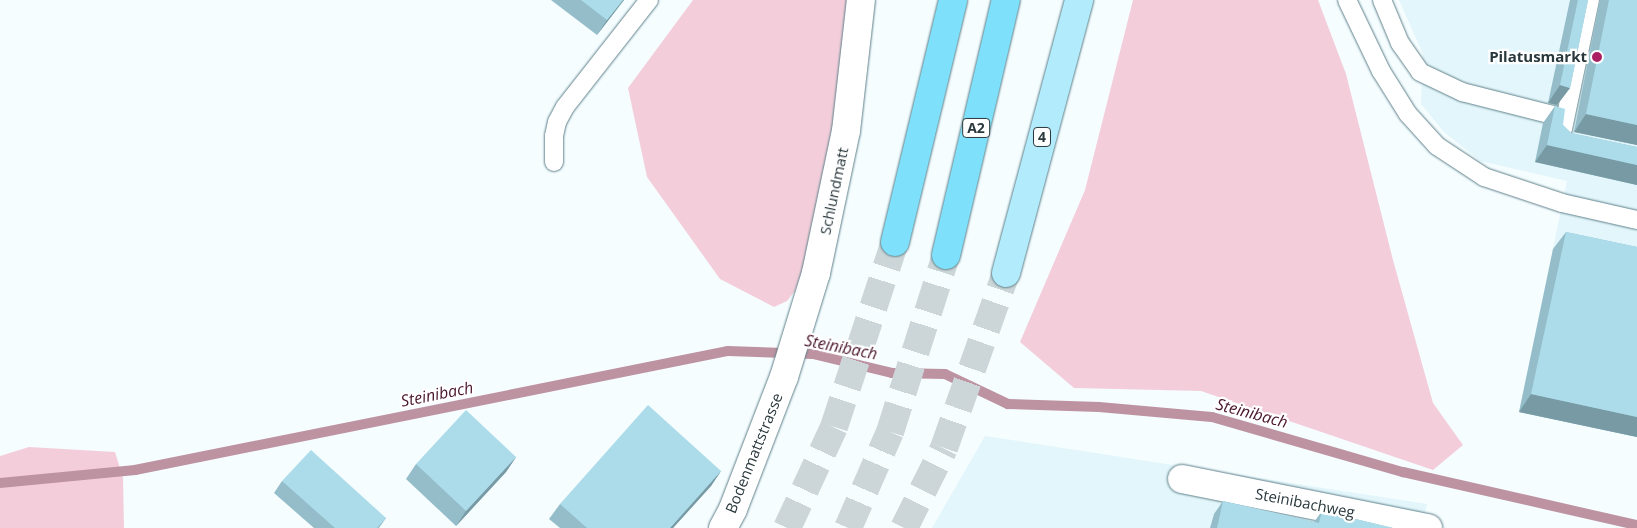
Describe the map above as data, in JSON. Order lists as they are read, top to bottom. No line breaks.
{"streets":{"highway":["A2"],"main road":["4"],"street":["Schlundmatt","Bodenmattstrasse","Steinibachweg"]},"crossings":[["Schlundmatt","Bodenmattstrasse"]],"water":["Steinibach"],"places":["Pilatusmarkt"]}
